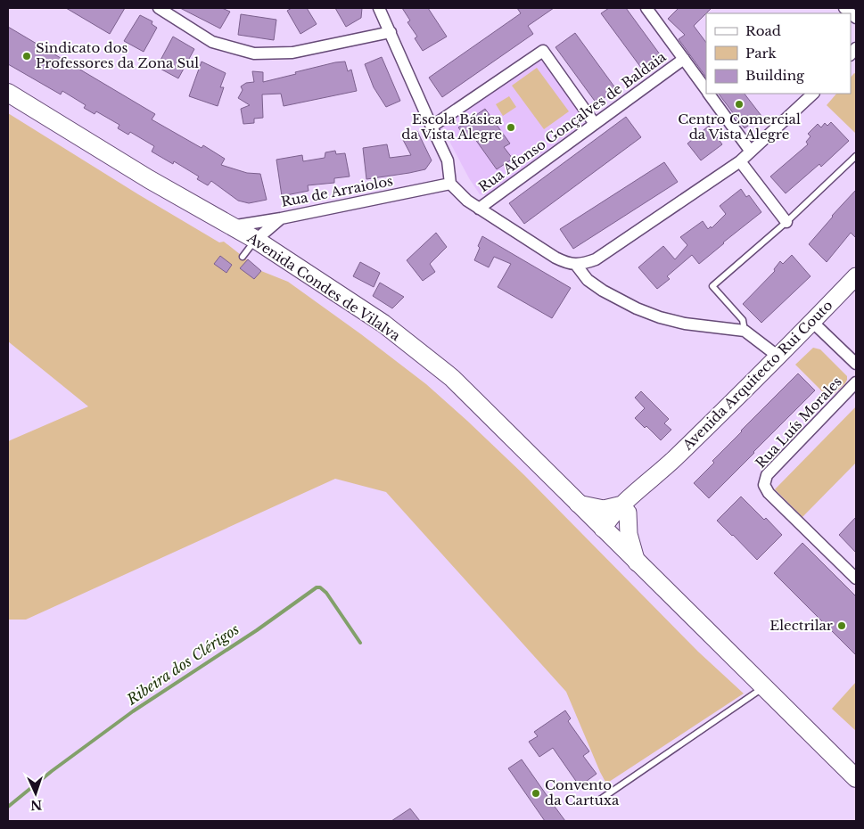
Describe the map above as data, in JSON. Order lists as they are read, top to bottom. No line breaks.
{"streets":{"main road":["Avenida Condes de Vilalva"],"street":["Rua Afonso Gonçalves de Baldaia","Rua de Arraiolos","Avenida Arquitecto Rui Couto","Rua Luís Morales"]},"crossings":[["Rua de Arraiolos","Avenida Condes de Vilalva"],["Avenida Condes de Vilalva","Avenida Arquitecto Rui Couto"]],"water":["Ribeira dos Clérigos"],"places":["Sindicato dos Professores da Zona Sul","Centro Comercial da Vista Alegre","Escola Básica da Vista Alegre","Electrilar","Convento da Cartuxa"],"legend":["Road","Park","Building"],"north":"bottom"}
